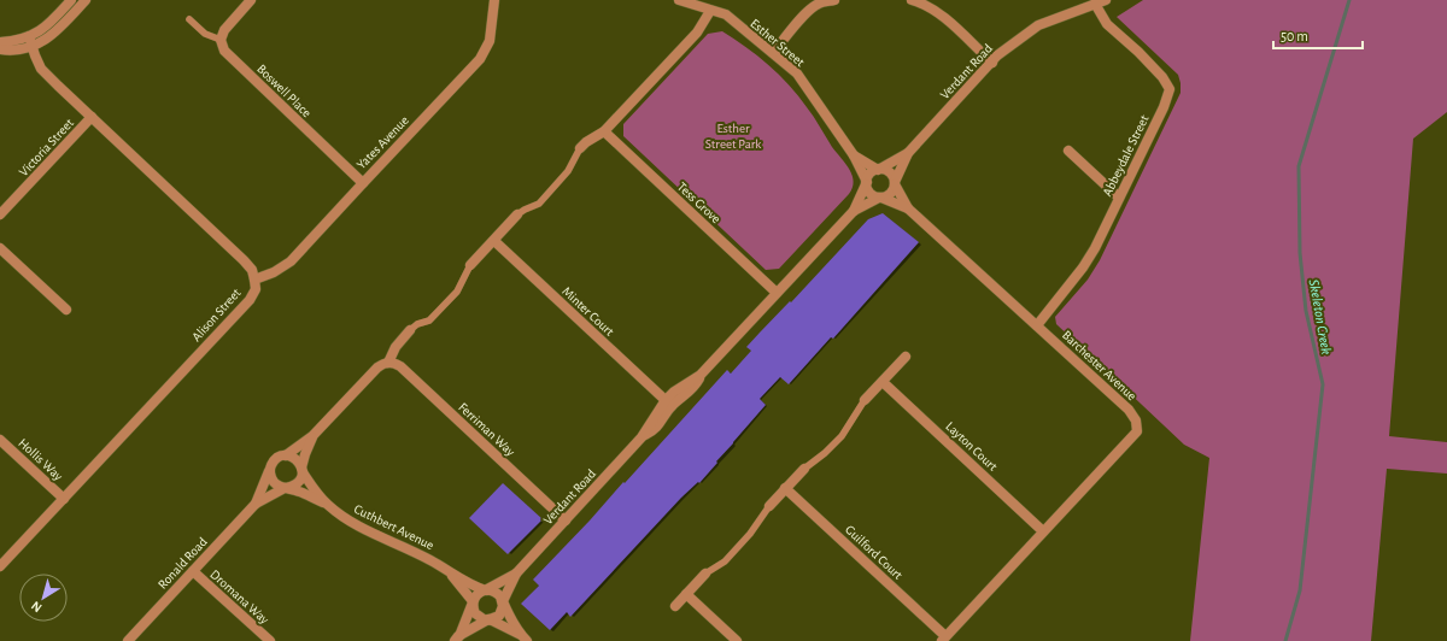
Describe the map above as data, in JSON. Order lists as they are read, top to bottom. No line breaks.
{"streets":{"street":["Esther Street","Verdant Road","Boswell Place","Yates Avenue","Victoria Street","Abbeydale Street","Tess Grove","Minter Court","Alison Street","Barchester Avenue","Ferriman Way","Layton Court","Hollis Way","Cuthbert Avenue","Guilford Court","Ronald Road","Dromana Way"]},"crossings":[["Esther Street","Verdant Road"],["Esther Street","Barchester Avenue"],["Verdant Road","Abbeydale Street"],["Verdant Road","Tess Grove"],["Verdant Road","Minter Court"],["Verdant Road","Barchester Avenue"],["Verdant Road","Ferriman Way"],["Verdant Road","Cuthbert Avenue"],["Boswell Place","Yates Avenue"],["Yates Avenue","Alison Street"],["Victoria Street","Alison Street"],["Abbeydale Street","Barchester Avenue"],["Alison Street","Hollis Way"],["Barchester Avenue","Layton Court"],["Barchester Avenue","Guilford Court"],["Cuthbert Avenue","Ronald Road"],["Ronald Road","Dromana Way"]],"water":["Skeleton Creek"],"parks":["Esther Street Park"],"scale_bar":"50 m","north":"bottom left"}
